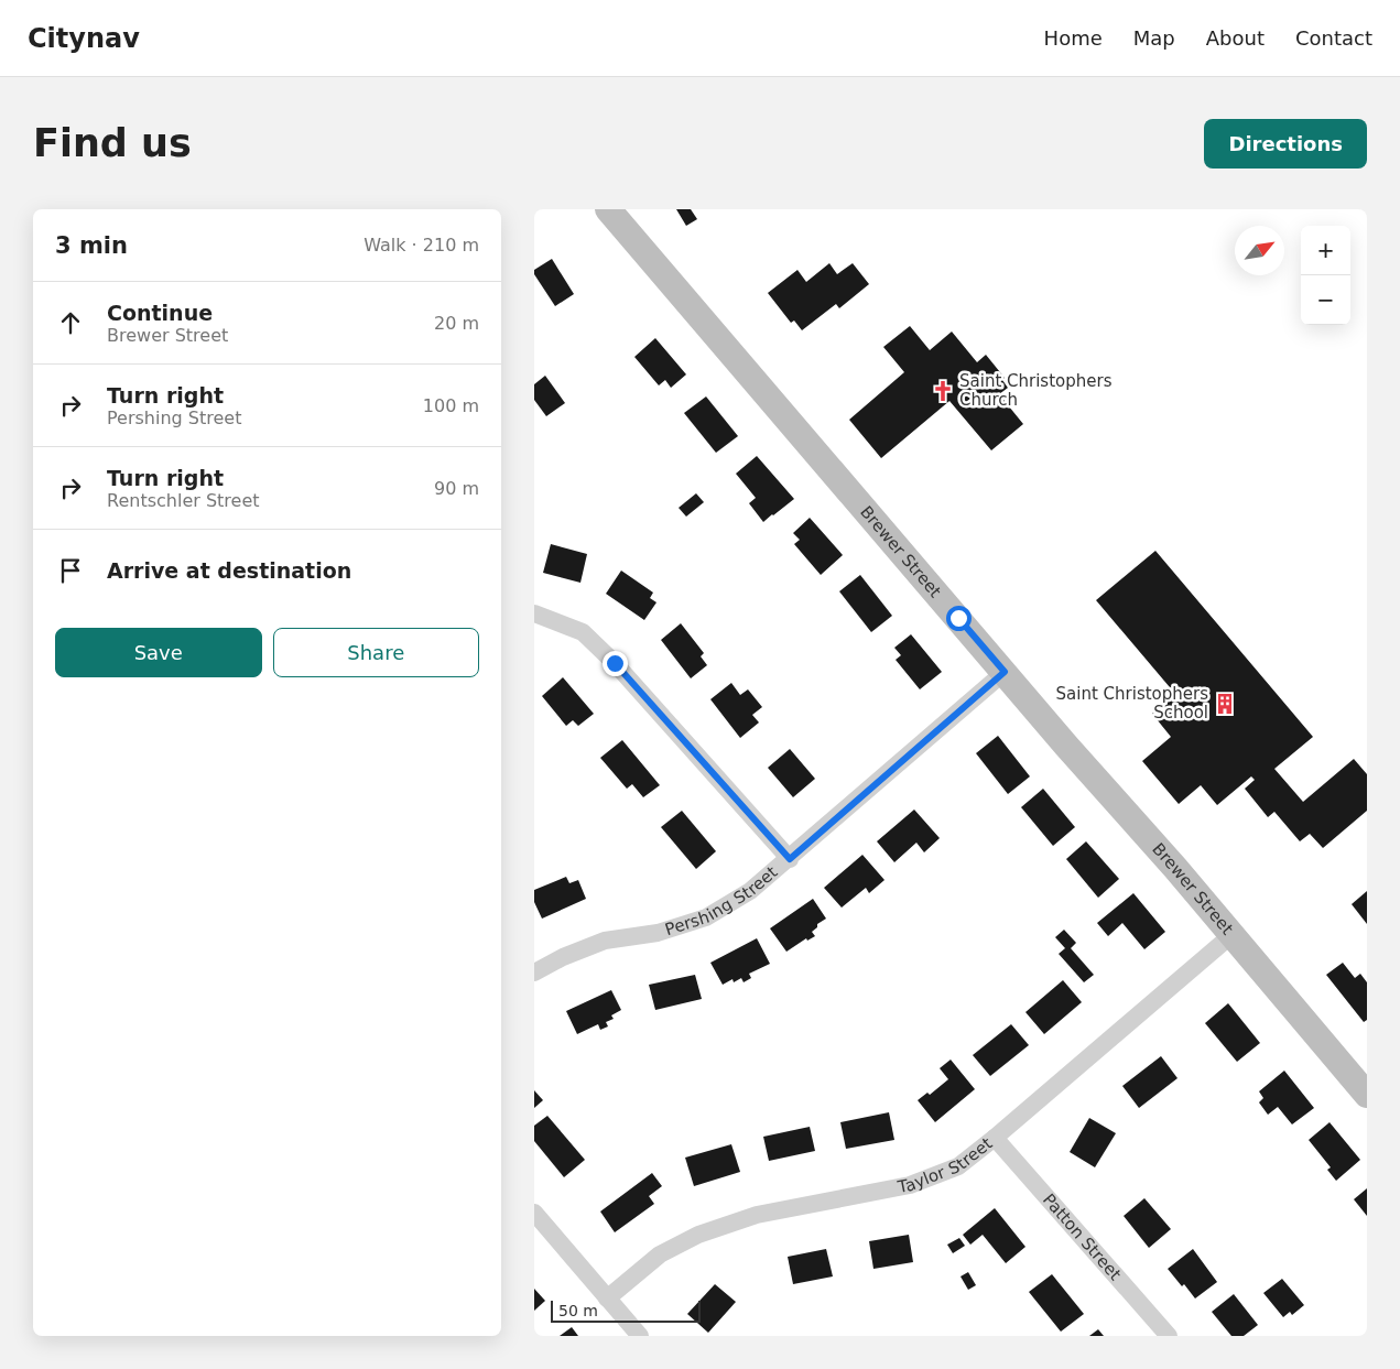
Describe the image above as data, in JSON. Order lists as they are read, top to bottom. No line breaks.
{"streets":{"street":["Brewer Street","Pershing Street","Taylor Street","Patton Street"]},"crossings":[["Brewer Street","Pershing Street"],["Brewer Street","Taylor Street"],["Taylor Street","Patton Street"]],"places":{"church":["Saint Christophers Church"],"building":["Saint Christophers School"]},"scale_bar":"50 m","north":"top right","page":{"header":"Citynav","nav":["Home","Map","About","Contact"],"buttons":["Directions",["Save","Share"]],"title":"Find us","heading":["3 min","Walk · 210 m"],"map_buttons":["+","−"],"list":[["Continue","Brewer Street","20 m"],["Turn right","Pershing Street","100 m"],["Turn right","Rentschler Street","90 m"],"Arrive at destination"],"scale":"50 m"}}
